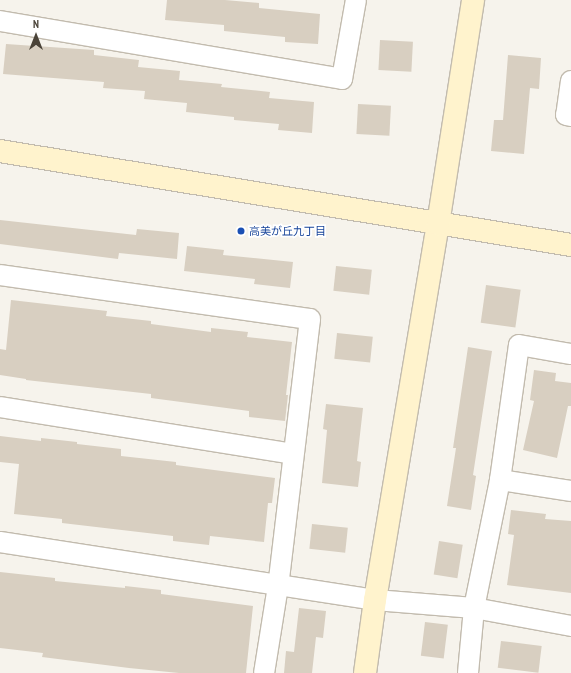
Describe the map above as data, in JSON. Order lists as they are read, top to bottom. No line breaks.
{"places":["高美が丘九丁目"],"north":"top"}
